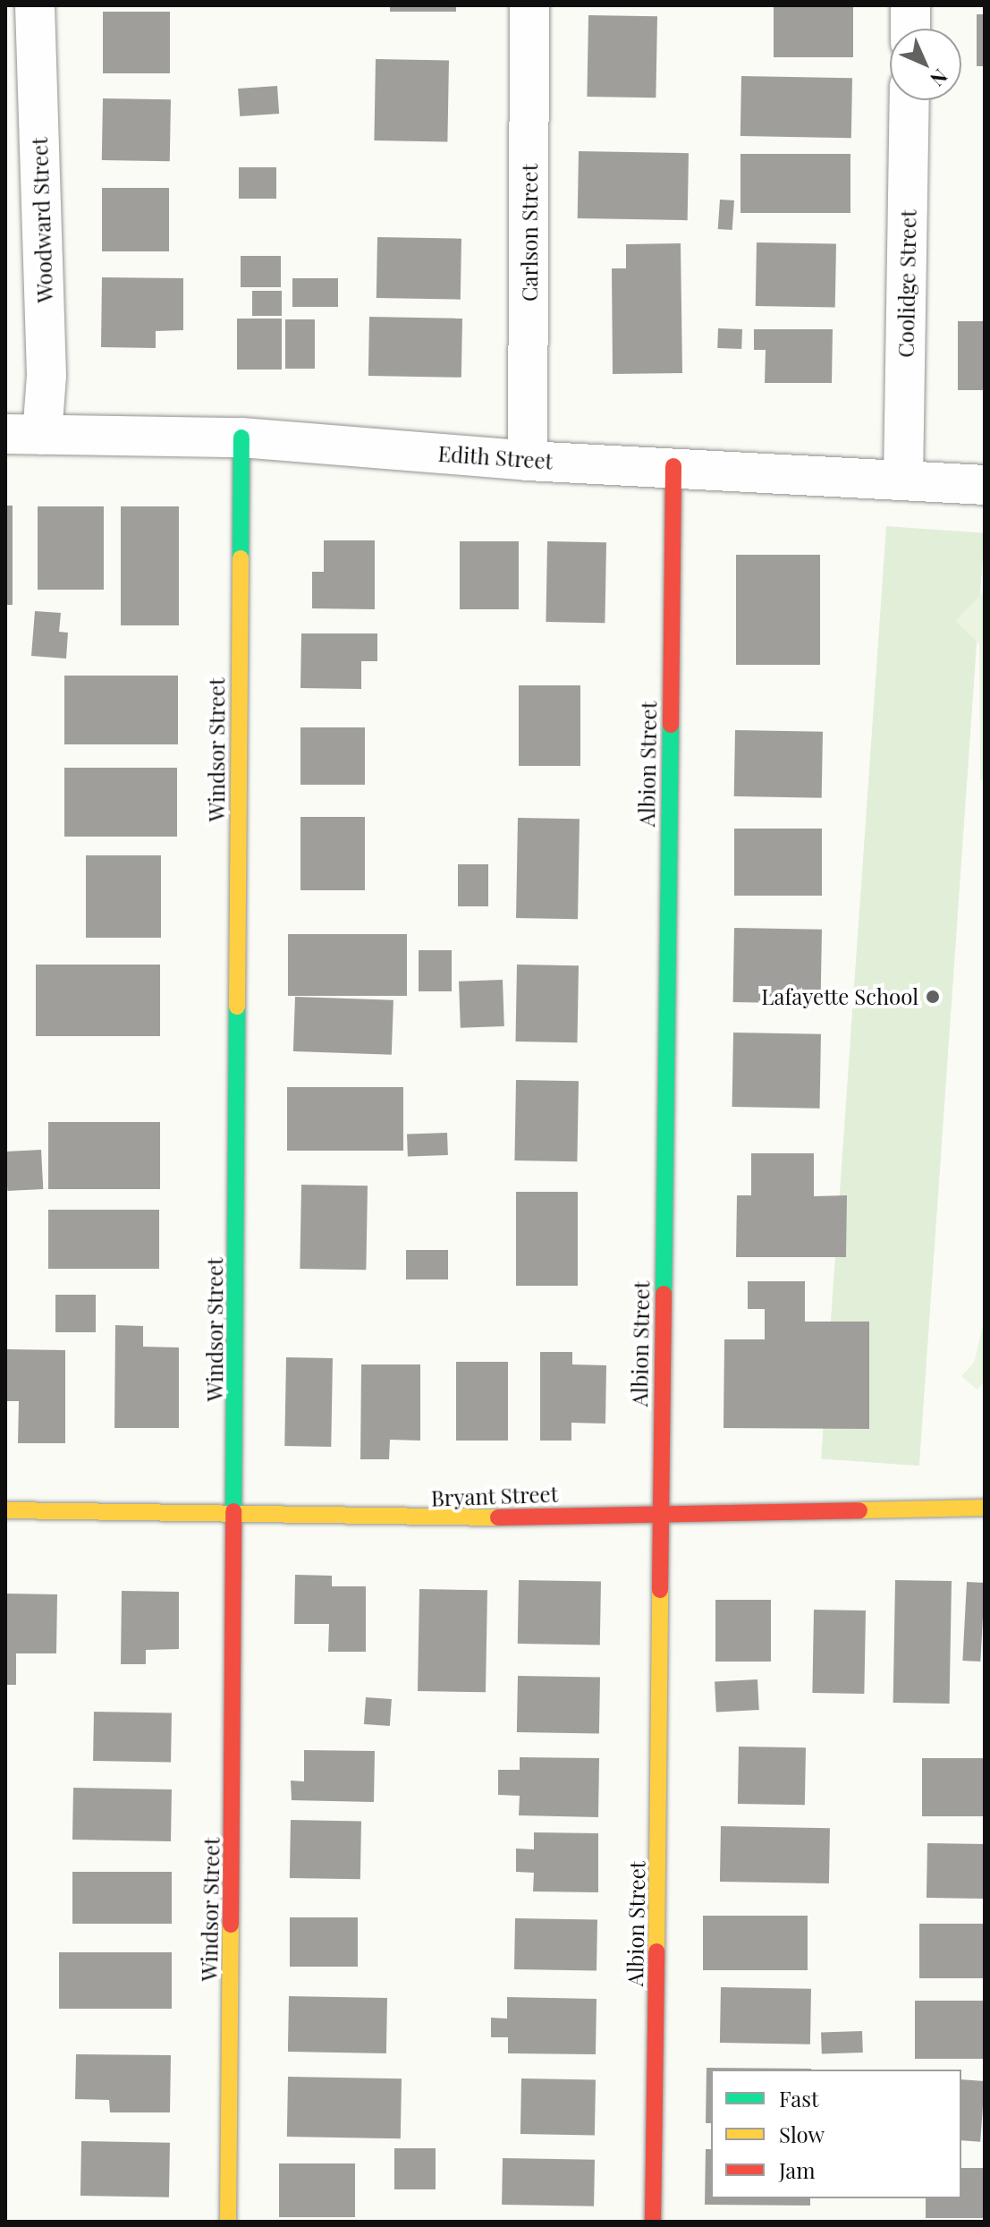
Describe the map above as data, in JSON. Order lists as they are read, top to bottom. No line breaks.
{"streets":{"street":["Woodward Street","Carlson Street","Coolidge Street","Edith Street","Windsor Street","Albion Street","Bryant Street"]},"crossings":[["Woodward Street","Edith Street"],["Carlson Street","Edith Street"],["Coolidge Street","Edith Street"],["Edith Street","Windsor Street"],["Edith Street","Albion Street"],["Windsor Street","Bryant Street"],["Albion Street","Bryant Street"]],"places":["Lafayette School"],"legend":["Fast","Slow","Jam"],"north":"bottom right"}
